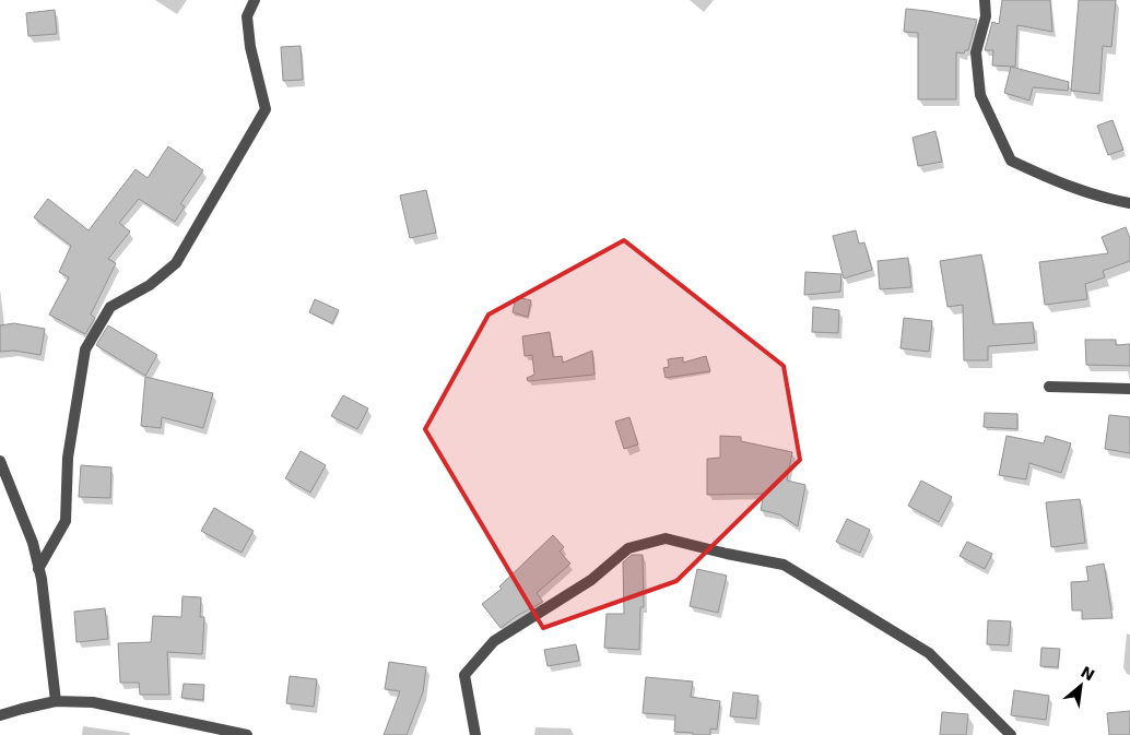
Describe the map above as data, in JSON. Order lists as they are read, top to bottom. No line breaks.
{"north":"top right"}
